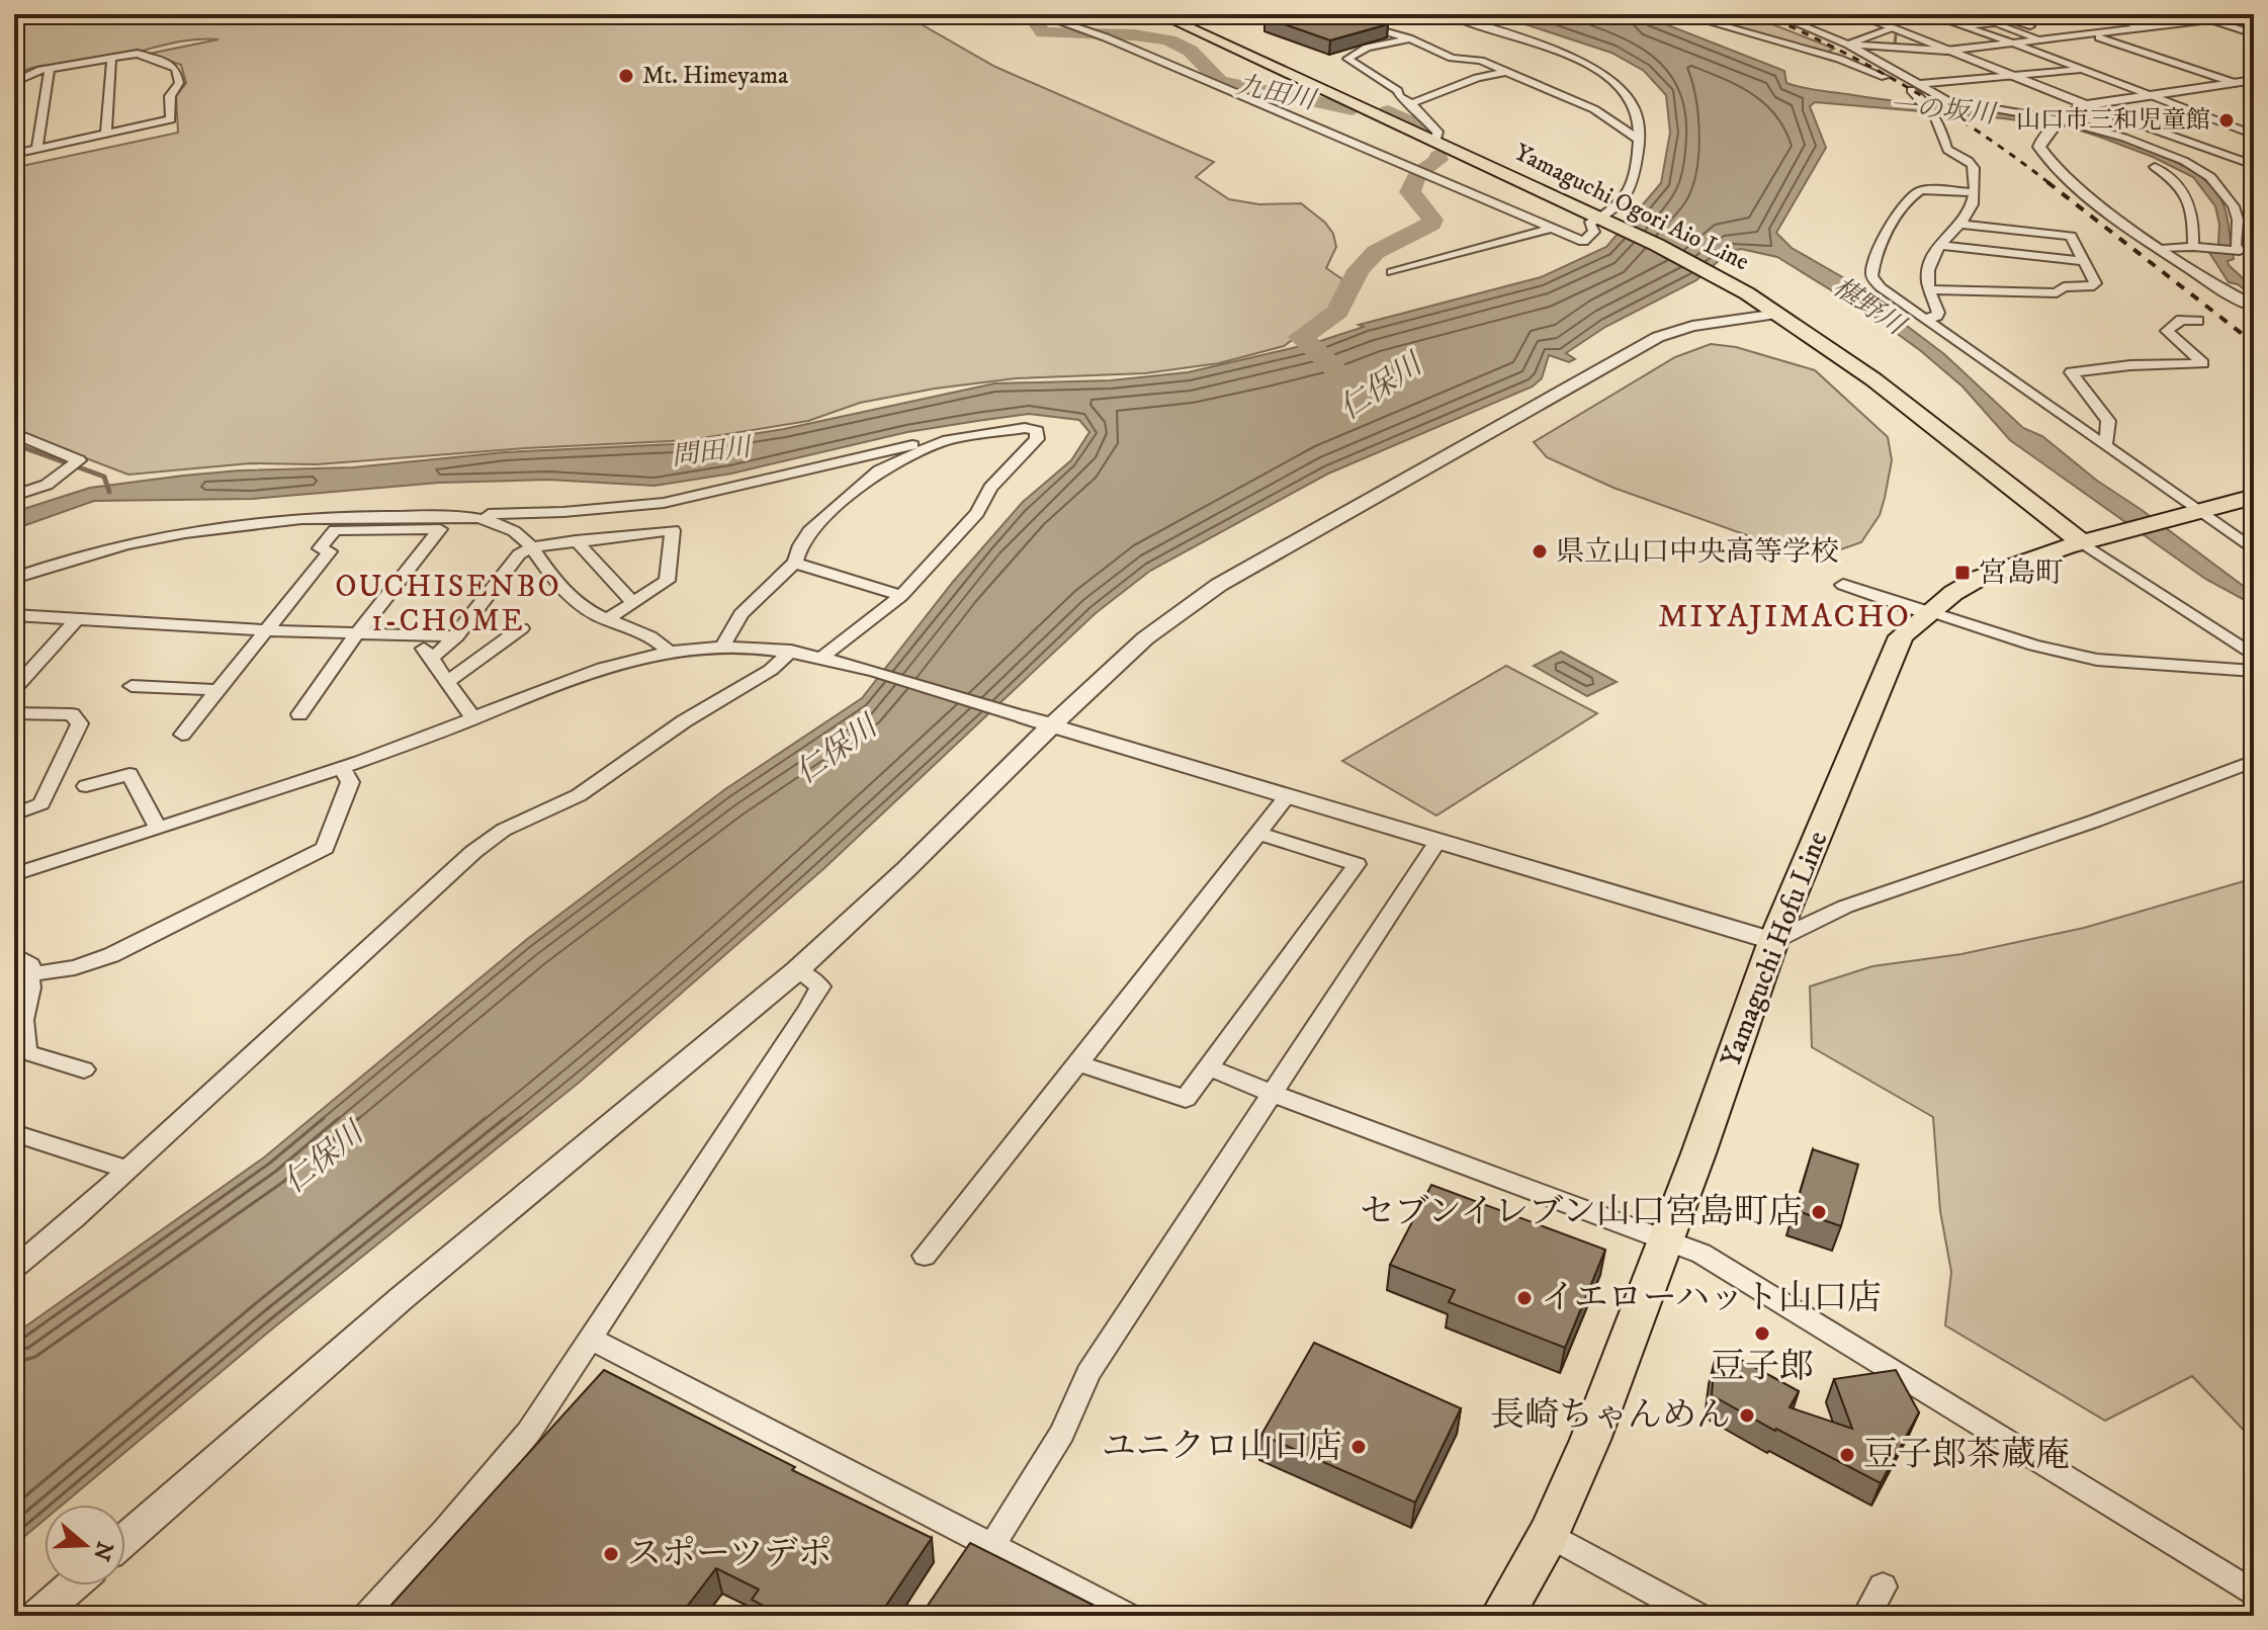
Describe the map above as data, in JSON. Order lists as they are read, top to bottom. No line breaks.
{"streets":{"main road":["Yamaguchi Ogori Aio Line","Yamaguchi Hofu Line"]},"crossings":[["Yamaguchi Ogori Aio Line","Yamaguchi Hofu Line"]],"districts":["OUCHISENBO 1-CHOME","MIYAJIMACHO"],"water":["九田川","一の坂川","椹野川","仁保川","問田川"],"places":{"other":["Mt. Himeyama","山口市三和児童館","県立山口中央高等学校","セブンイレブン山口宮島町店","イエローハット山口店","豆子郎","長崎ちゃんめん","ユニクロ山口店","豆子郎茶蔵庵","スポーツデポ"],"transit":["宮島町"]},"north":"right"}
